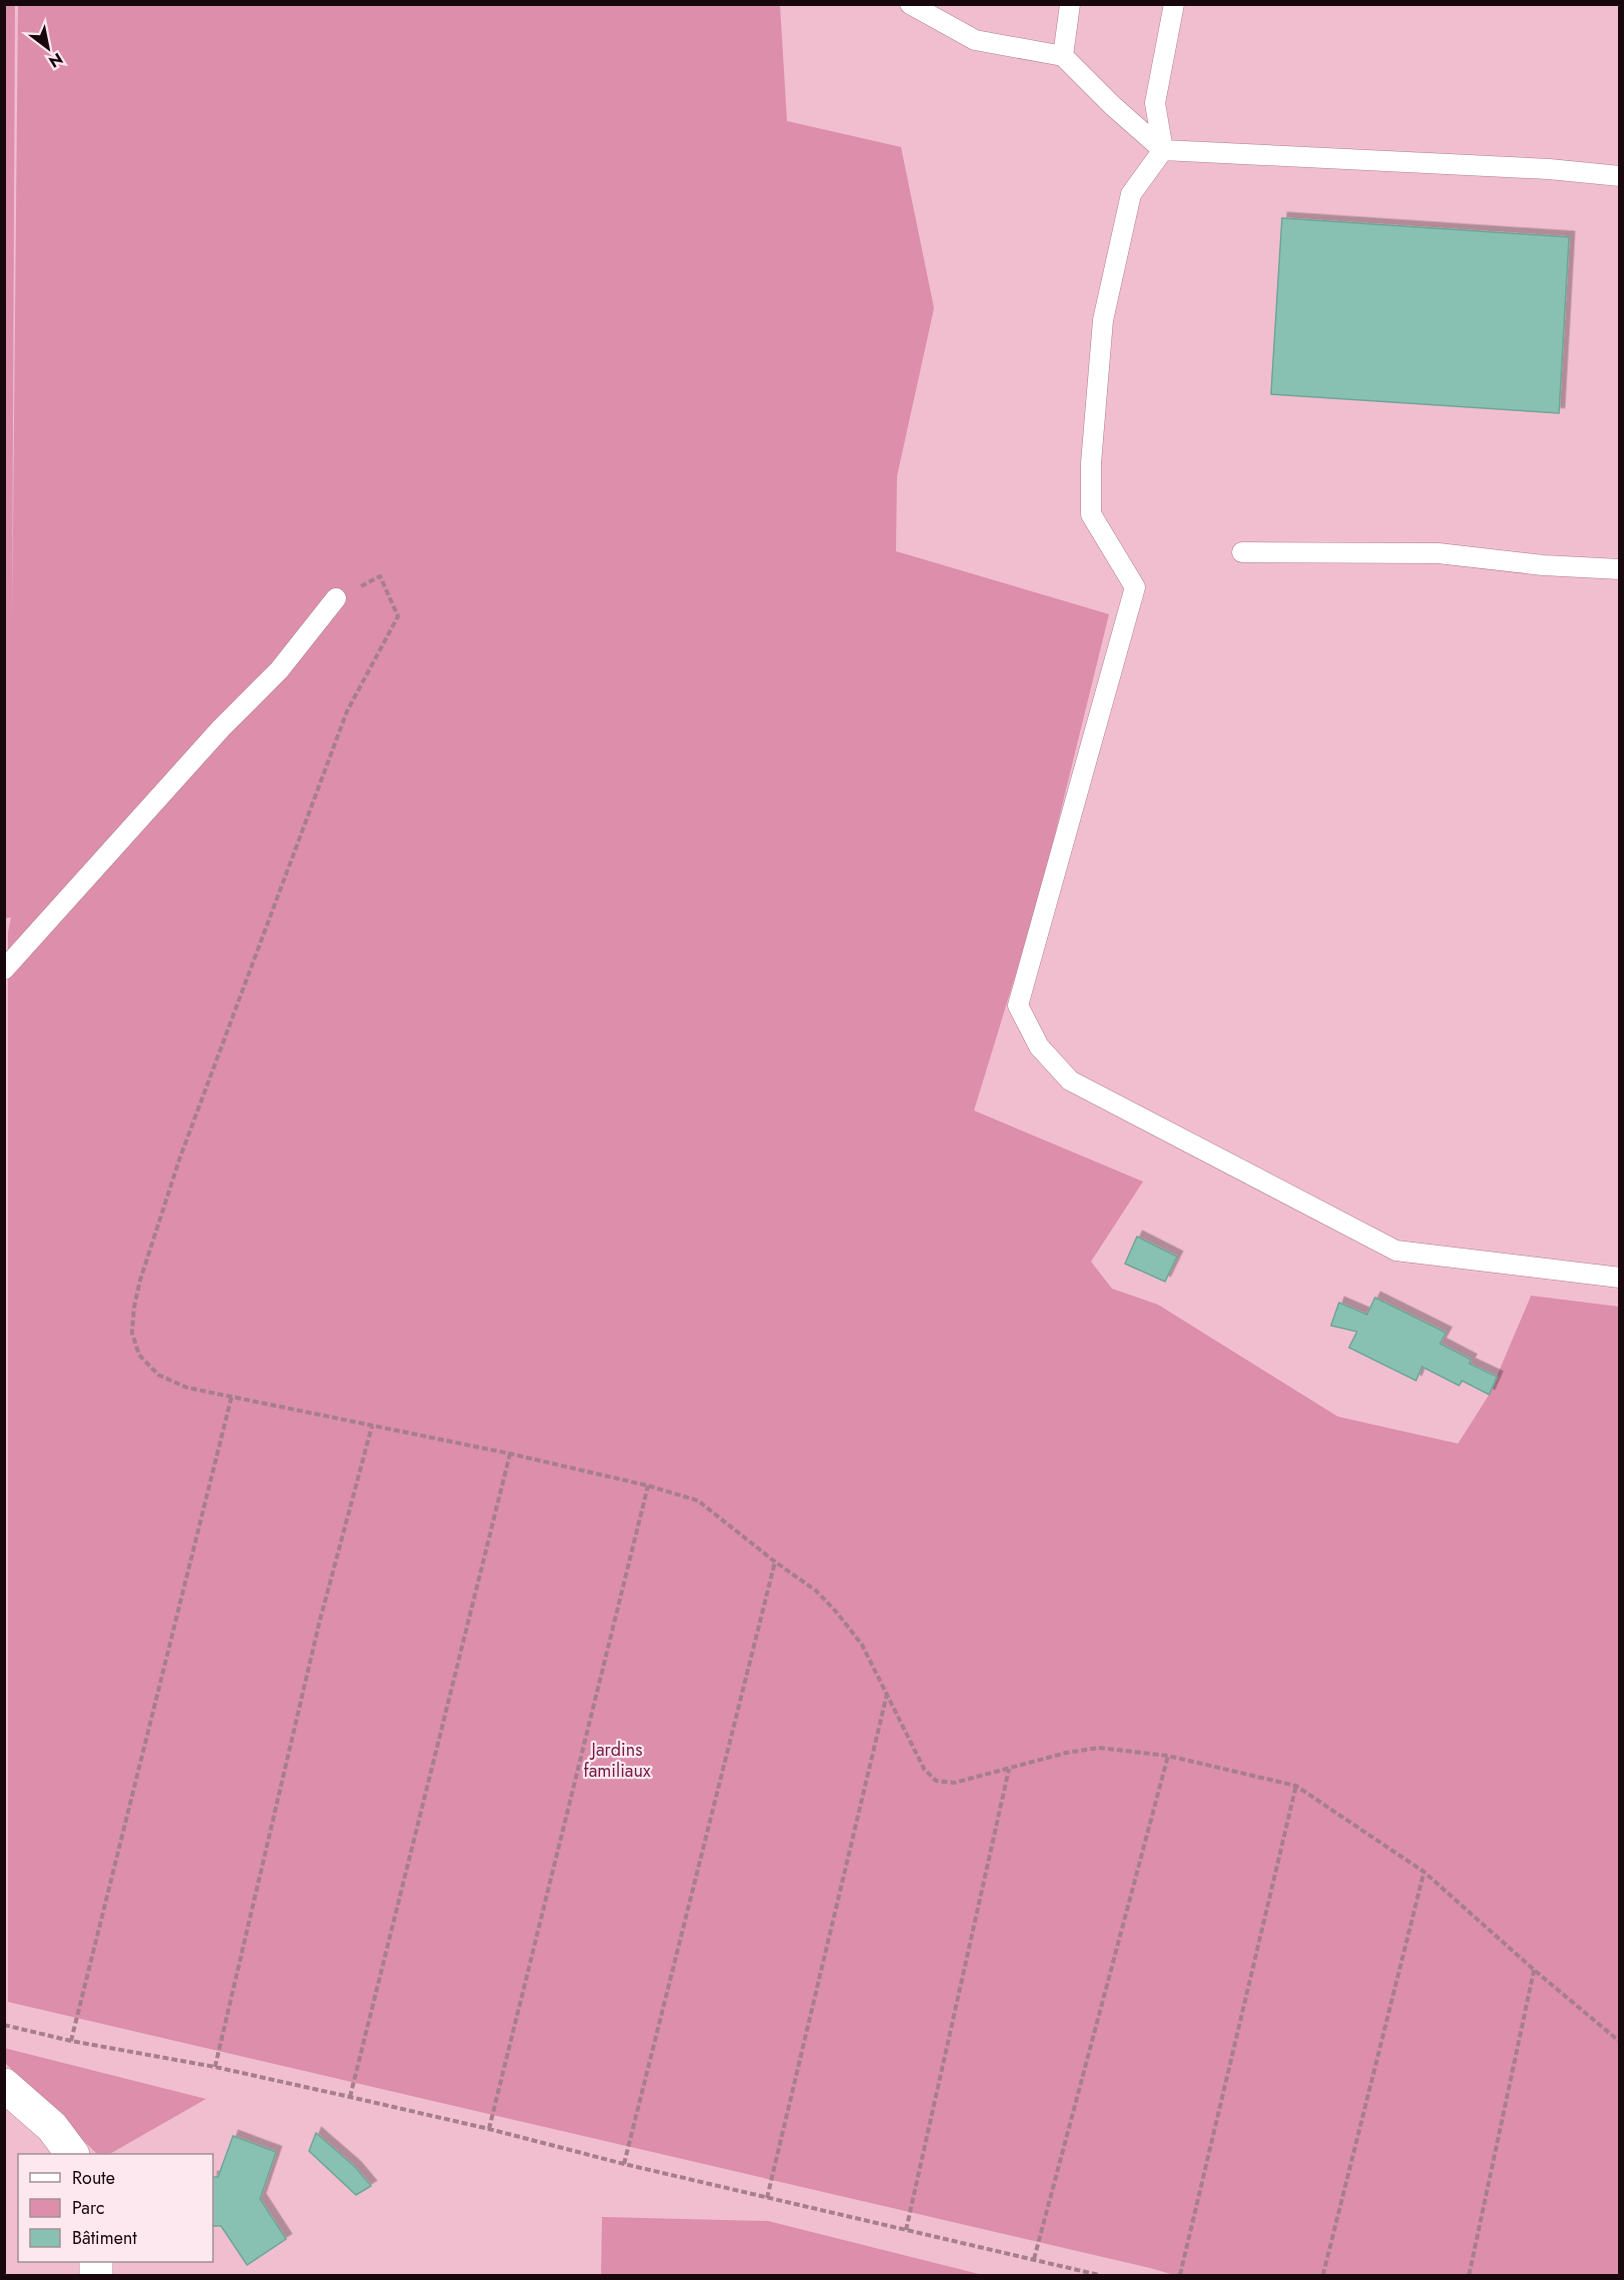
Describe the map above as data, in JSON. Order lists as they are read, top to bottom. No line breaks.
{"parks":["Jardins familiaux"],"legend":["Route","Parc","Bâtiment"],"north":"bottom right"}
